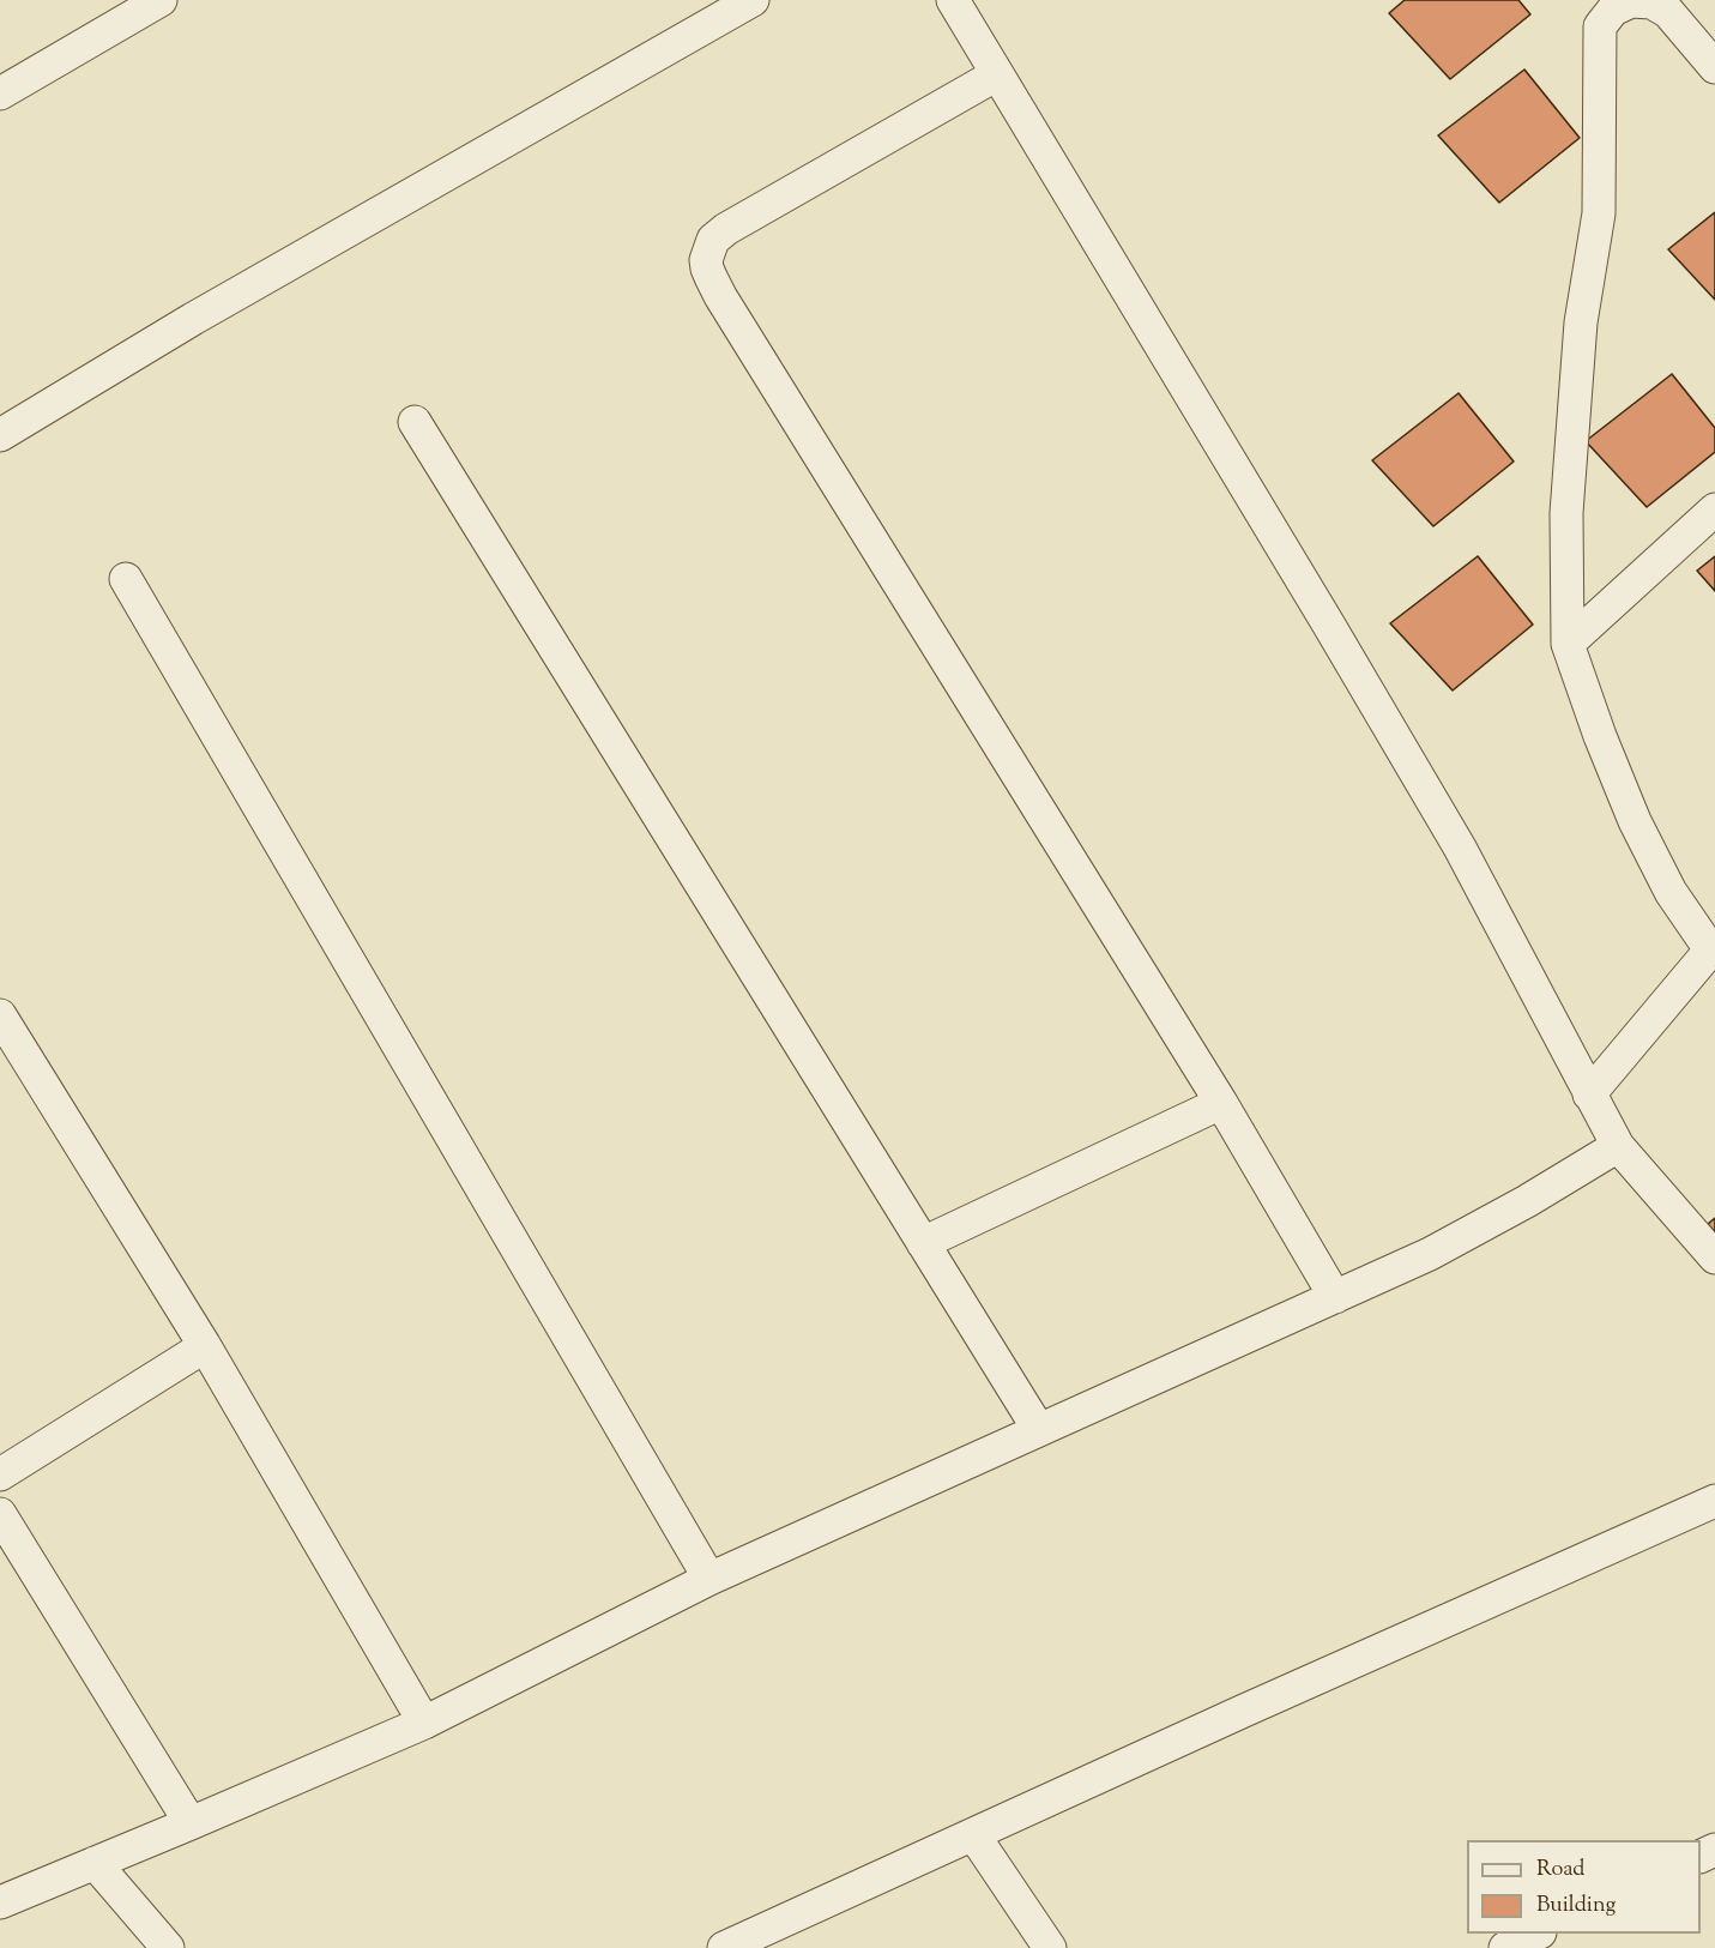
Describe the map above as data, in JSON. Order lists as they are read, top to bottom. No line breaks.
{"legend":["Road","Building"]}
